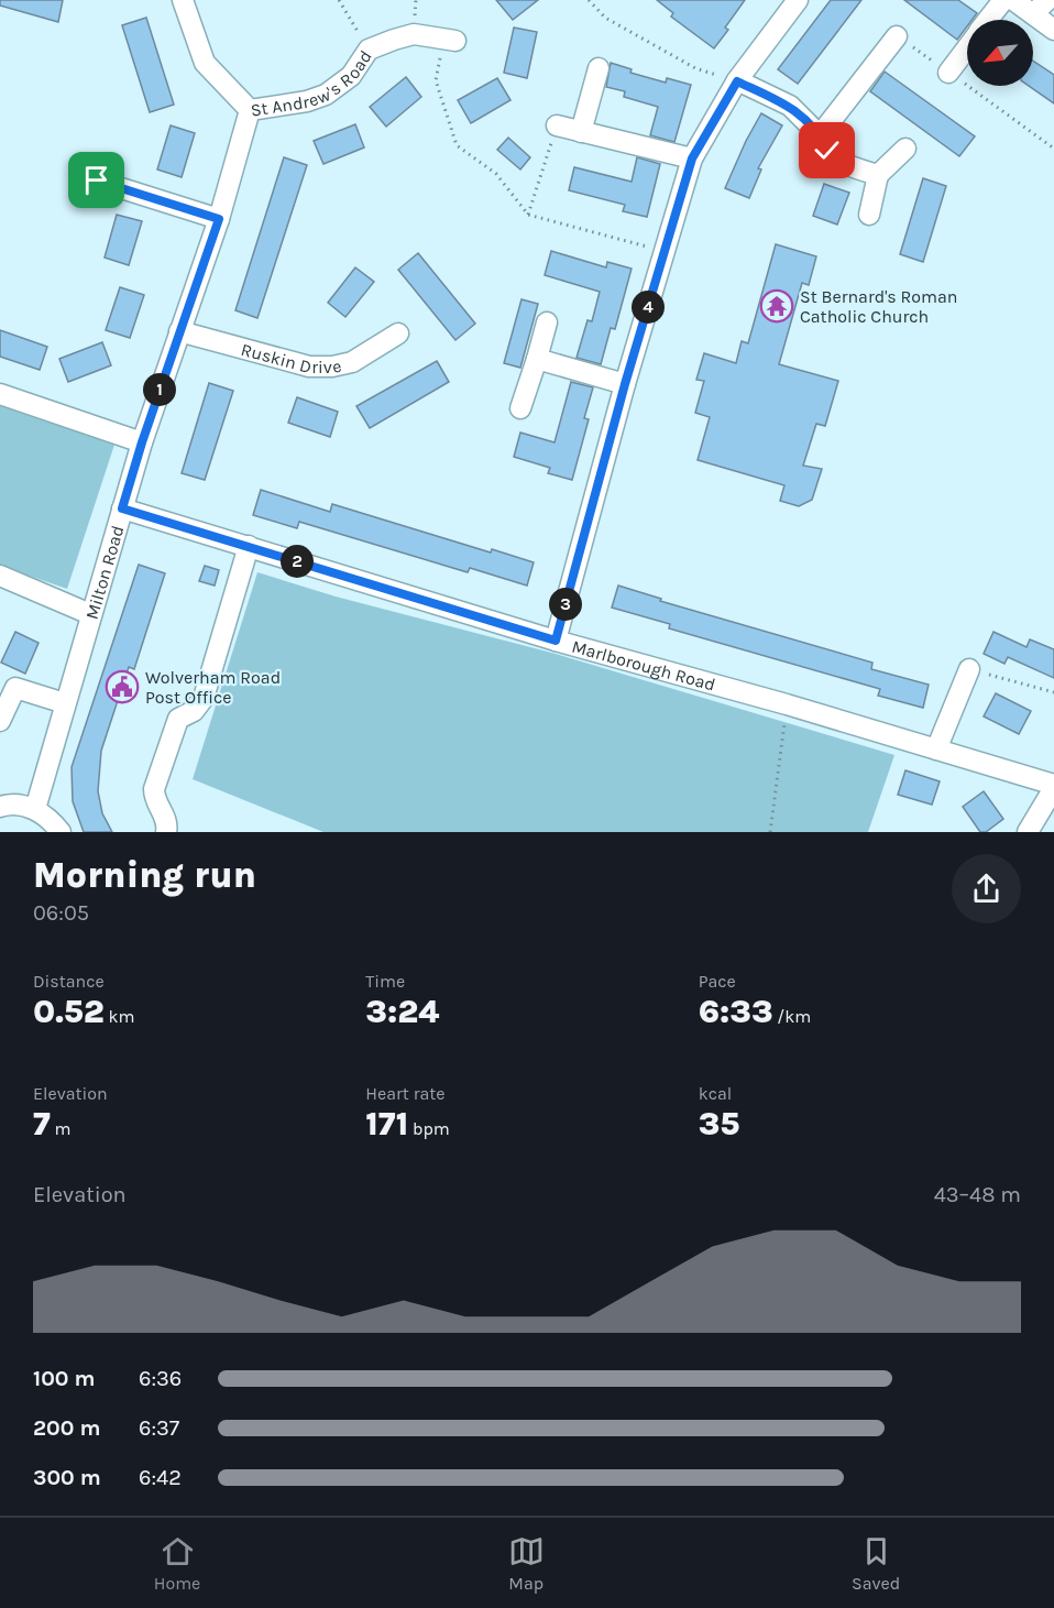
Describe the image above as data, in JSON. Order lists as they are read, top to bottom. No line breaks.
{"streets":{"street":["St Andrew's Road","Ruskin Drive","Milton Road","Marlborough Road"]},"crossings":[["St Andrew's Road","Milton Road"],["Ruskin Drive","Milton Road"],["Milton Road","Marlborough Road"]],"places":{"temple":["St Bernard's Roman Catholic Church"],"public building":["Wolverham Road Post Office"]},"north":"bottom left","page":{"pins":["4","1","2","3"],"heading":["Morning run","06:05"],"stats":[["Distance","0.52 km"],["Time","3:24"],["Pace","6:33 /km"],["Elevation","7 m"],["Heart rate","171 bpm"],["kcal","35"]],"chart":["Elevation","43–48 m"],"list":[{"name":"100 m","note":"6:36"},{"name":"200 m","note":"6:37"},{"name":"300 m","note":"6:42"}],"tabs":["Home","Map","Saved"]}}
